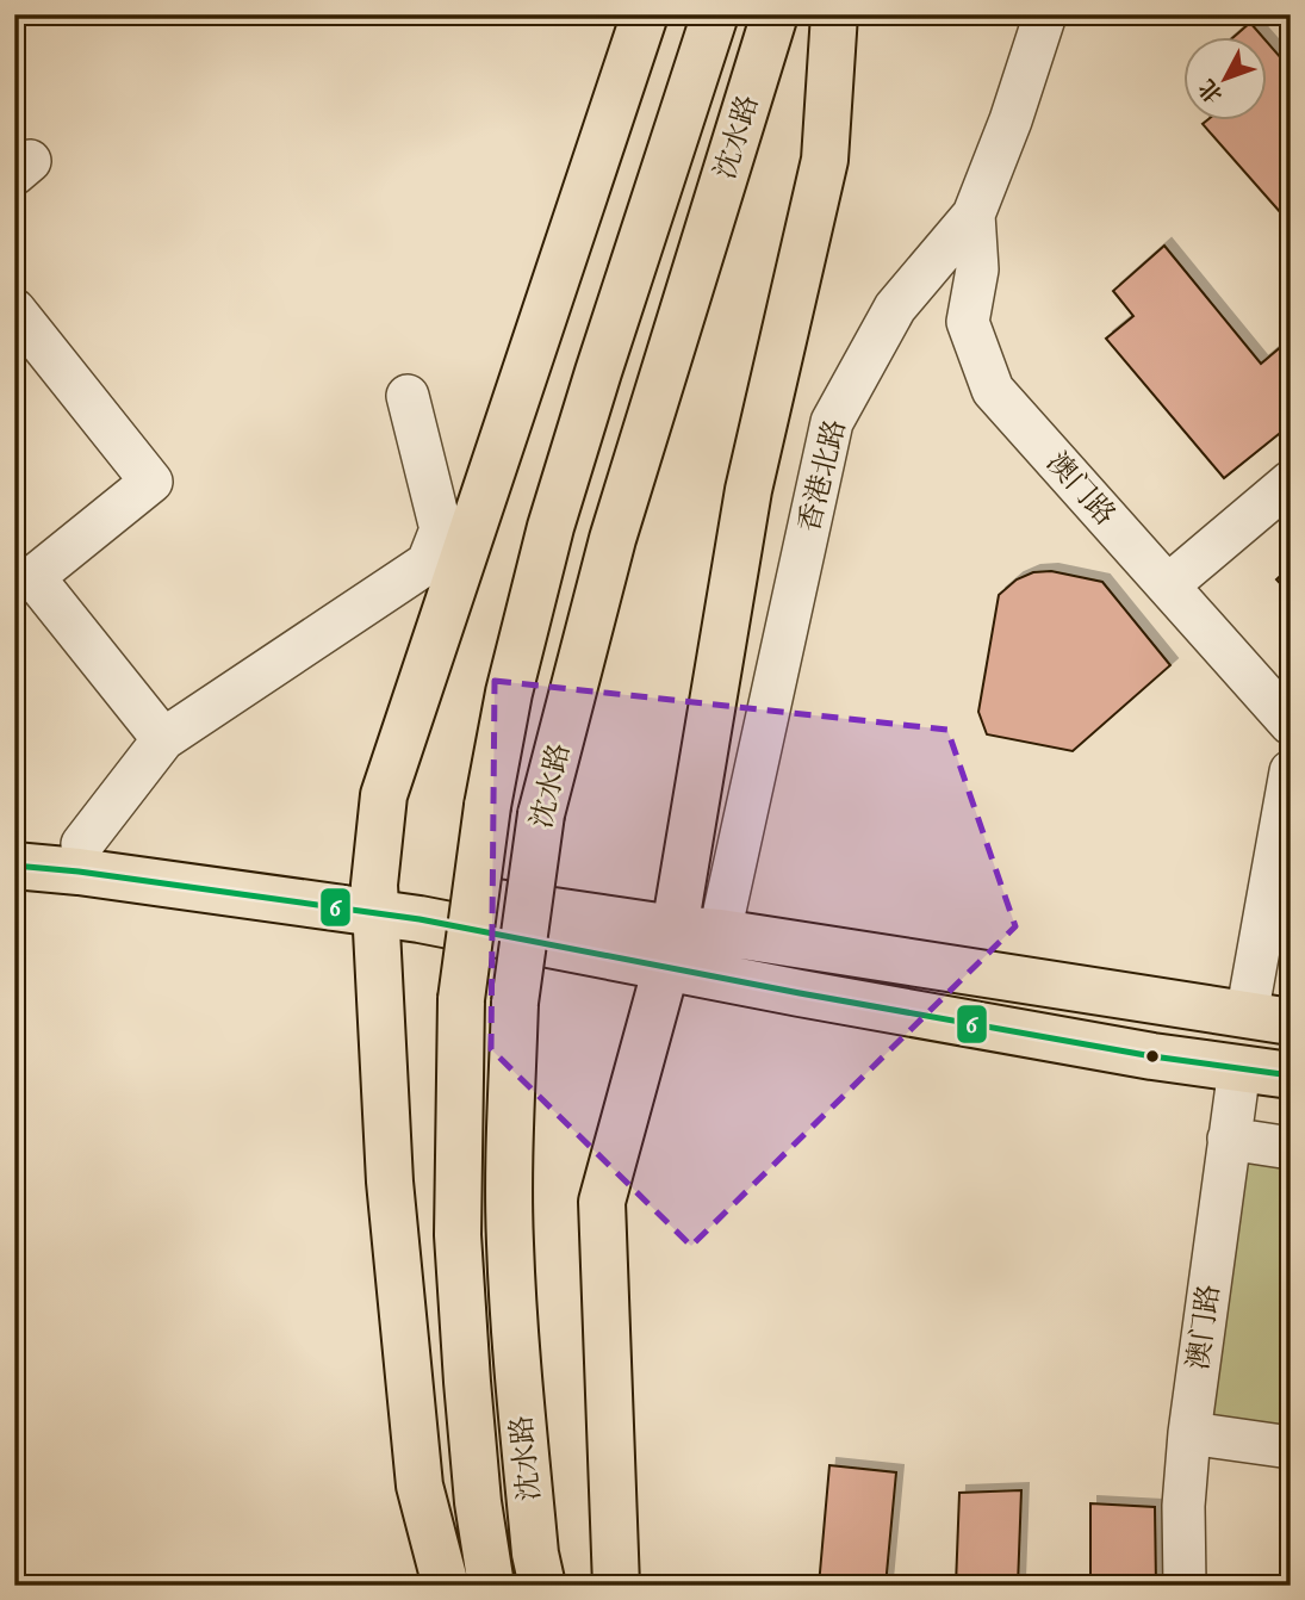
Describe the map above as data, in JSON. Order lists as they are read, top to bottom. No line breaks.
{"streets":{"main road":["沈水路"],"street":["香港北路","澳门路"]},"crossings":[["香港北路","澳门路"]],"lines":["transit line 6"],"north":"bottom left"}
